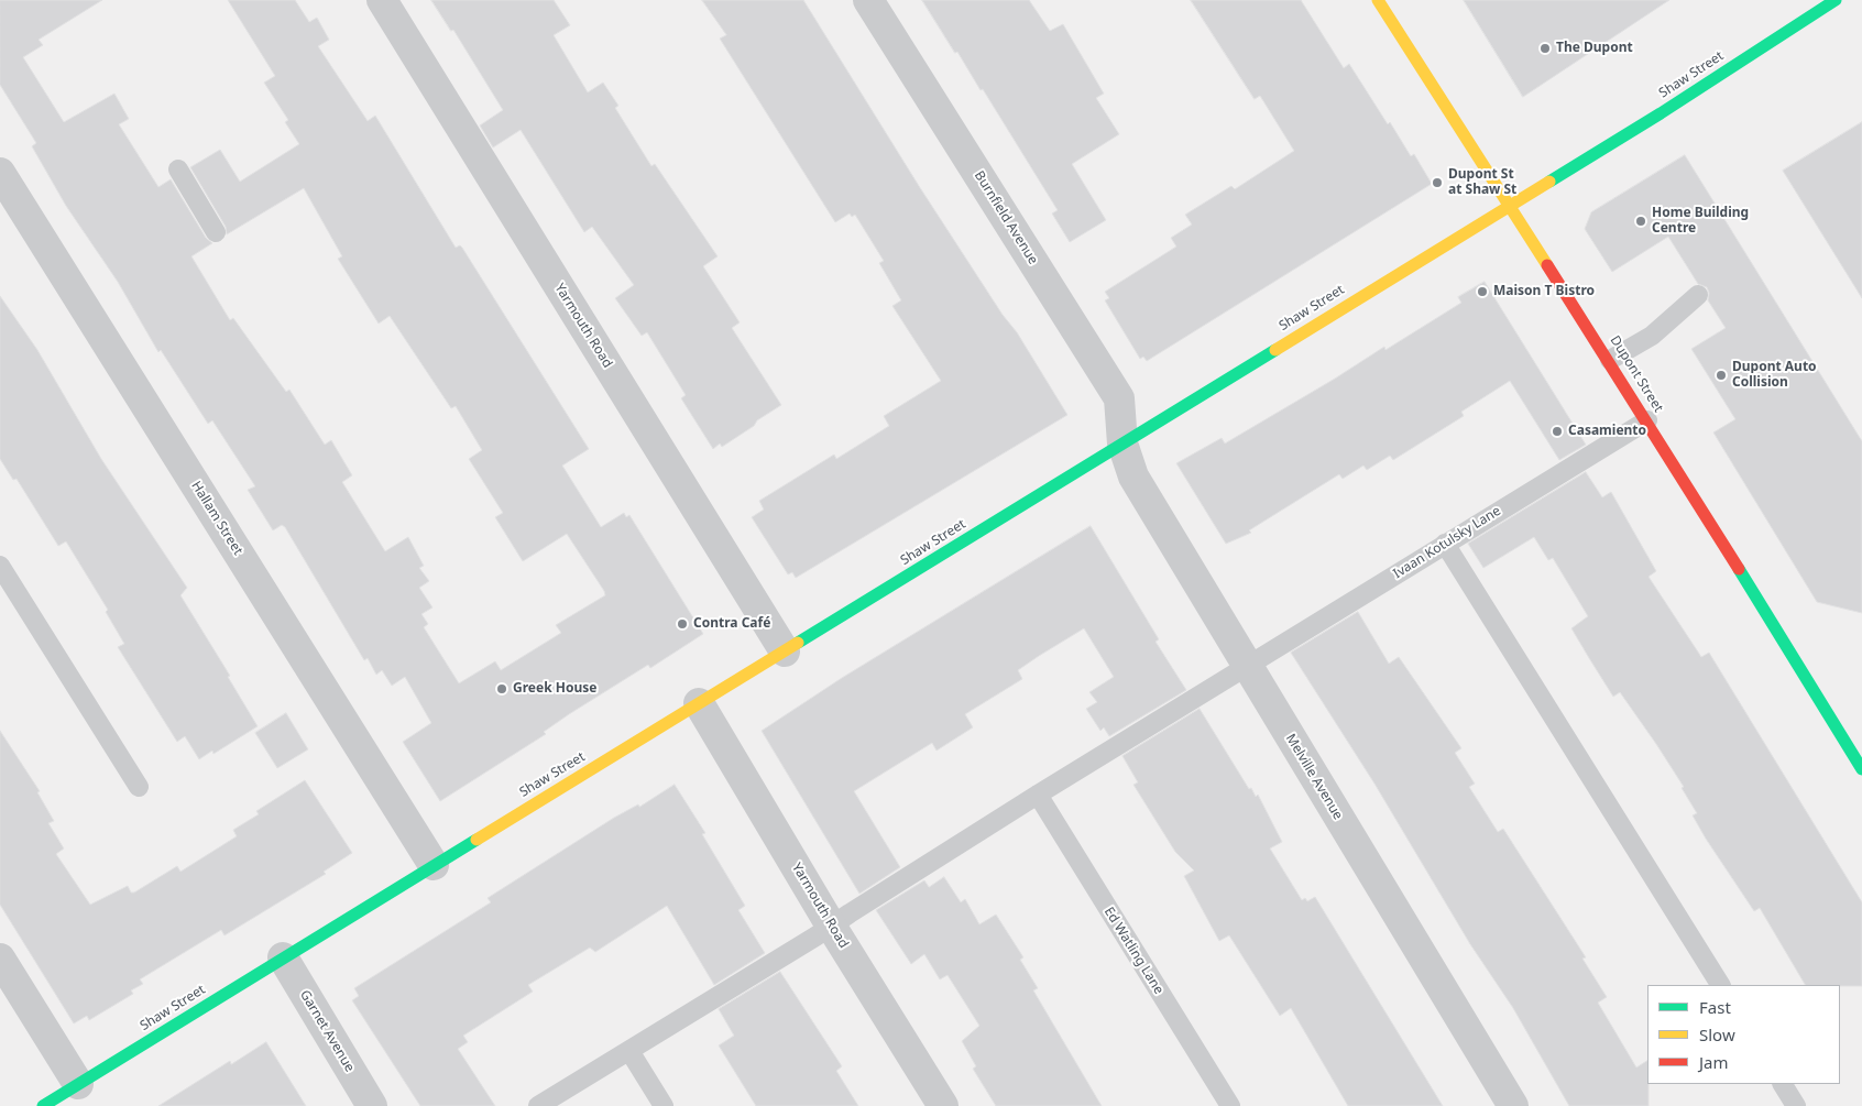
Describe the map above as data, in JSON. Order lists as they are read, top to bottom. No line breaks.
{"streets":{"street":["Shaw Street","Burnfield Avenue","Yarmouth Road","Dupont Street","Hallam Street","Melville Avenue","Garnet Avenue"],"lane":["Ivaan Kotulsky Lane","Ed Watling Lane"]},"crossings":[["Shaw Street","Burnfield Avenue"],["Shaw Street","Yarmouth Road"],["Shaw Street","Dupont Street"],["Shaw Street","Hallam Street"],["Shaw Street","Melville Avenue"],["Shaw Street","Garnet Avenue"],["Burnfield Avenue","Melville Avenue"],["Yarmouth Road","Ivaan Kotulsky Lane"],["Dupont Street","Ivaan Kotulsky Lane"],["Ivaan Kotulsky Lane","Melville Avenue"],["Ivaan Kotulsky Lane","Ed Watling Lane"]],"places":["The Dupont","Dupont St at Shaw St","Home Building Centre","Maison T Bistro","Dupont Auto Collision","Casamiento","Contra Café","Greek House"],"legend":["Fast","Slow","Jam"]}
